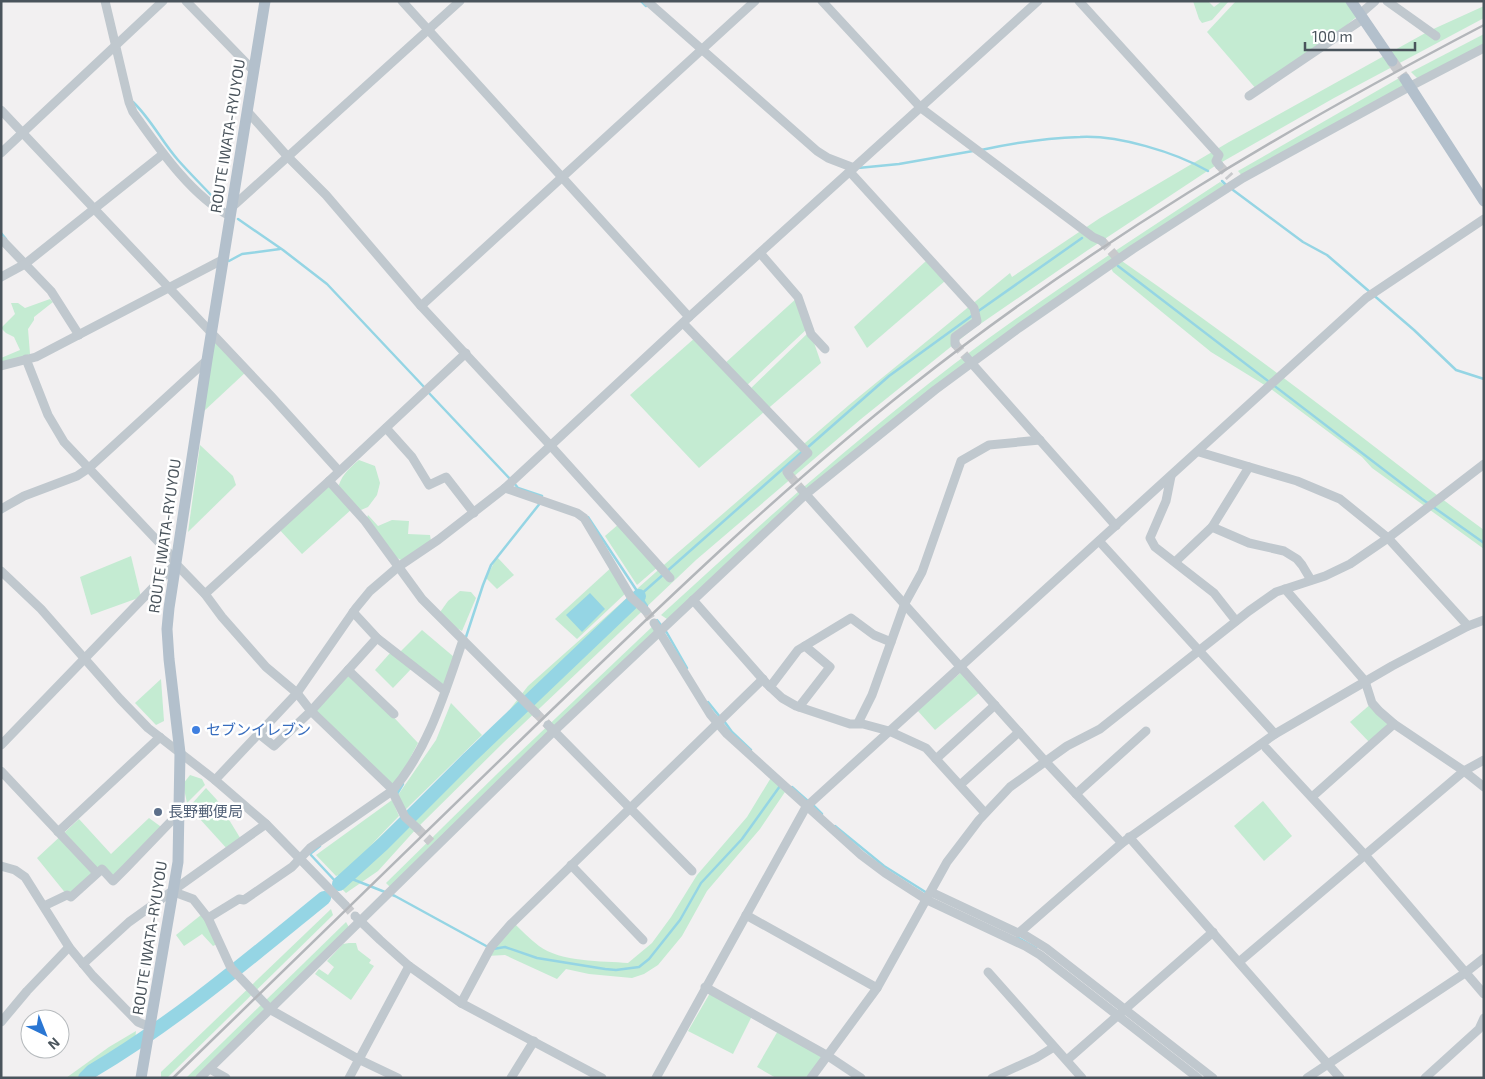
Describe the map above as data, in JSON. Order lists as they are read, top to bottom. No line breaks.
{"streets":{"main road":["ROUTE IWATA-RYUYOU"]},"places":["セブンイレブン","長野郵便局"],"scale_bar":"100 m","north":"bottom right"}
